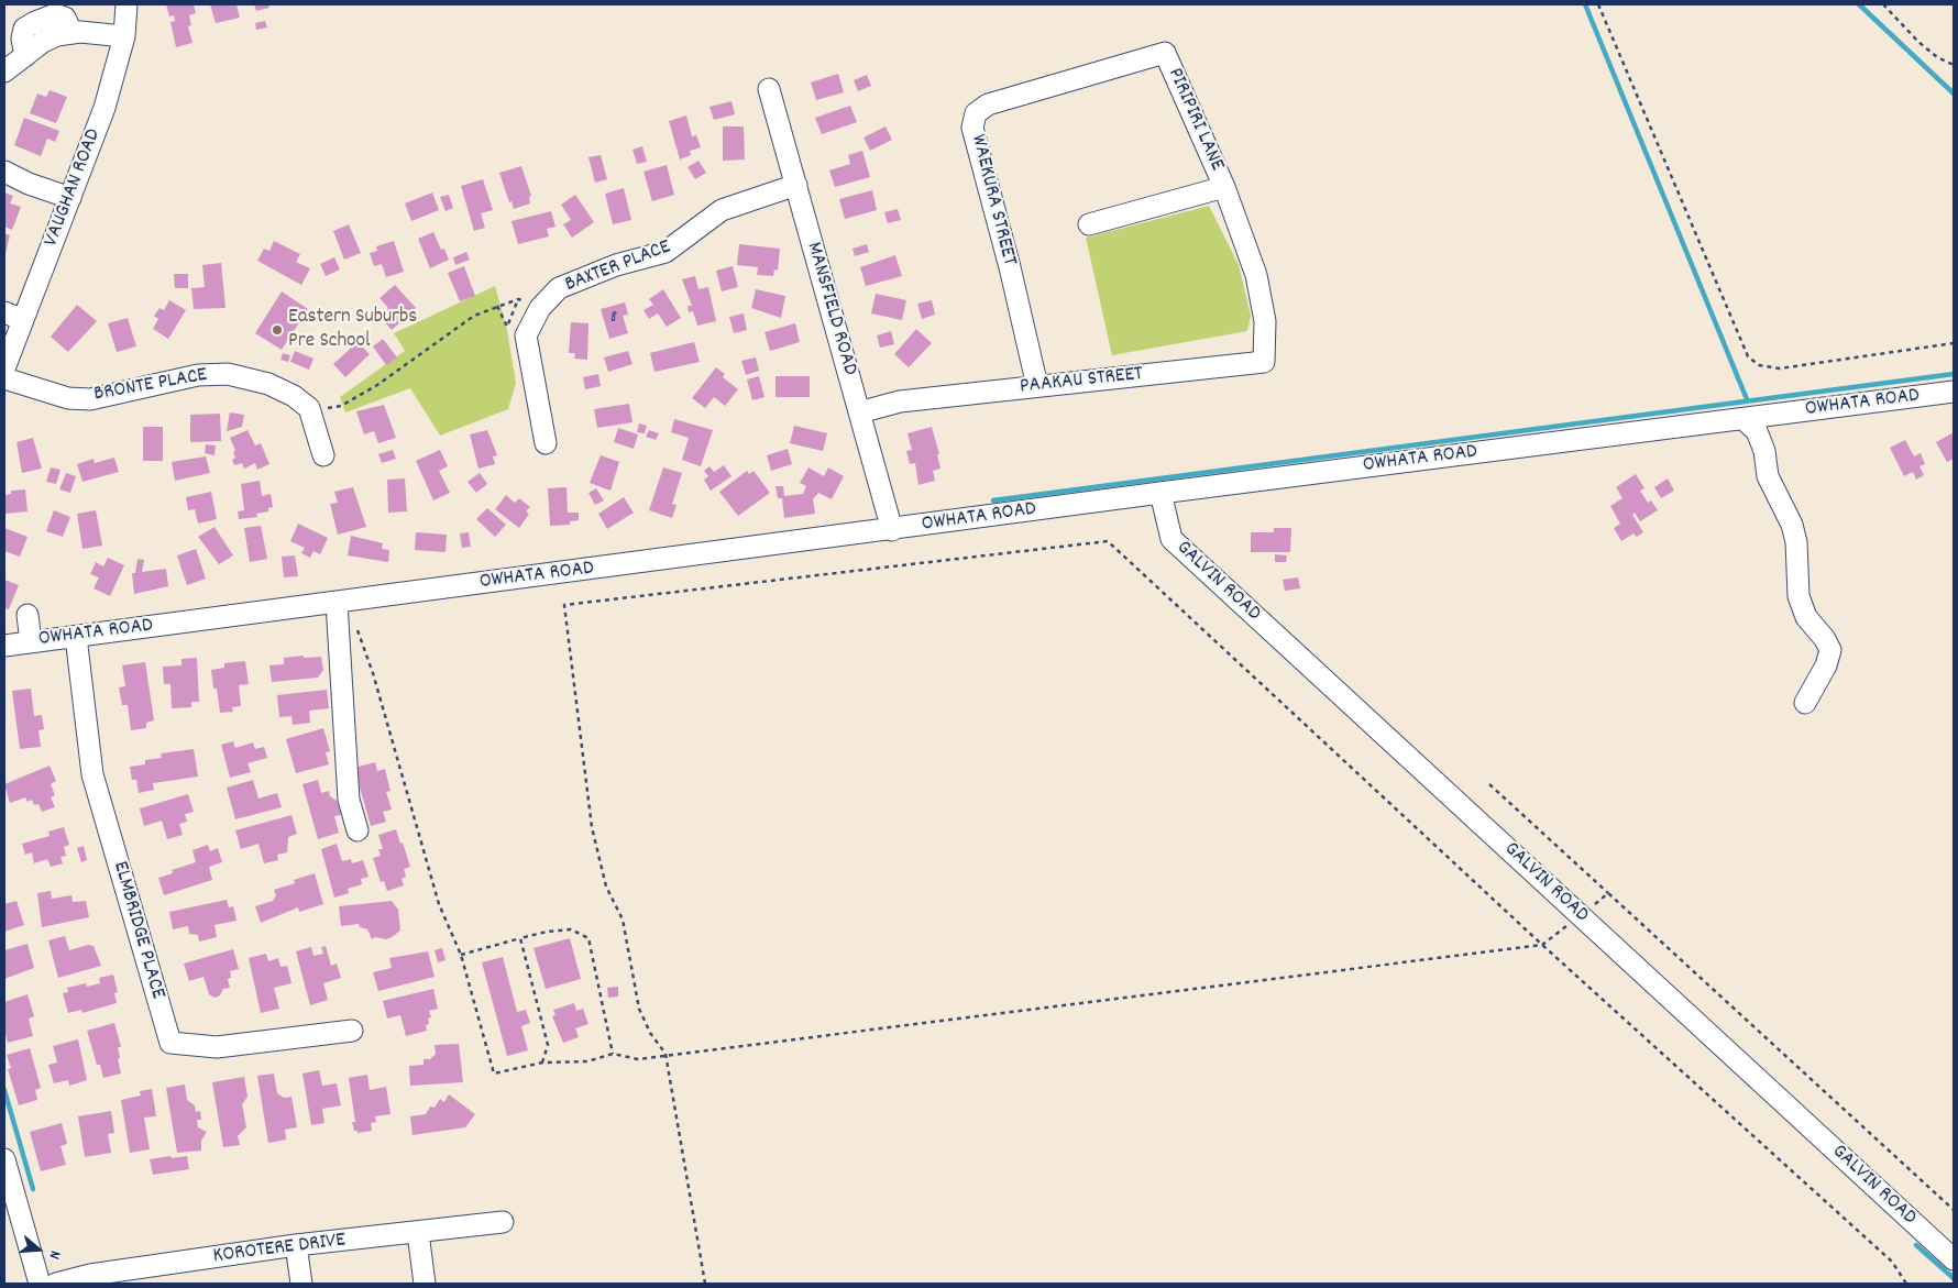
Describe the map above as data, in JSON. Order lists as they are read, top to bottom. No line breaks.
{"streets":{"street":["PIRIPIRI LANE","VAUGHAN ROAD","WAEKURA STREET","BAXTER PLACE","MANSFIELD ROAD","PAAKAU STREET","BRONTE PLACE","OWHATA ROAD","GALVIN ROAD","ELMBRIDGE PLACE","KOROTERE DRIVE"]},"crossings":[["PIRIPIRI LANE","WAEKURA STREET"],["PIRIPIRI LANE","PAAKAU STREET"],["WAEKURA STREET","PAAKAU STREET"],["BAXTER PLACE","MANSFIELD ROAD"],["MANSFIELD ROAD","PAAKAU STREET"],["MANSFIELD ROAD","OWHATA ROAD"],["OWHATA ROAD","GALVIN ROAD"],["OWHATA ROAD","ELMBRIDGE PLACE"]],"places":["Eastern Suburbs Pre School"],"house_numbers":["8"],"north":"right"}
